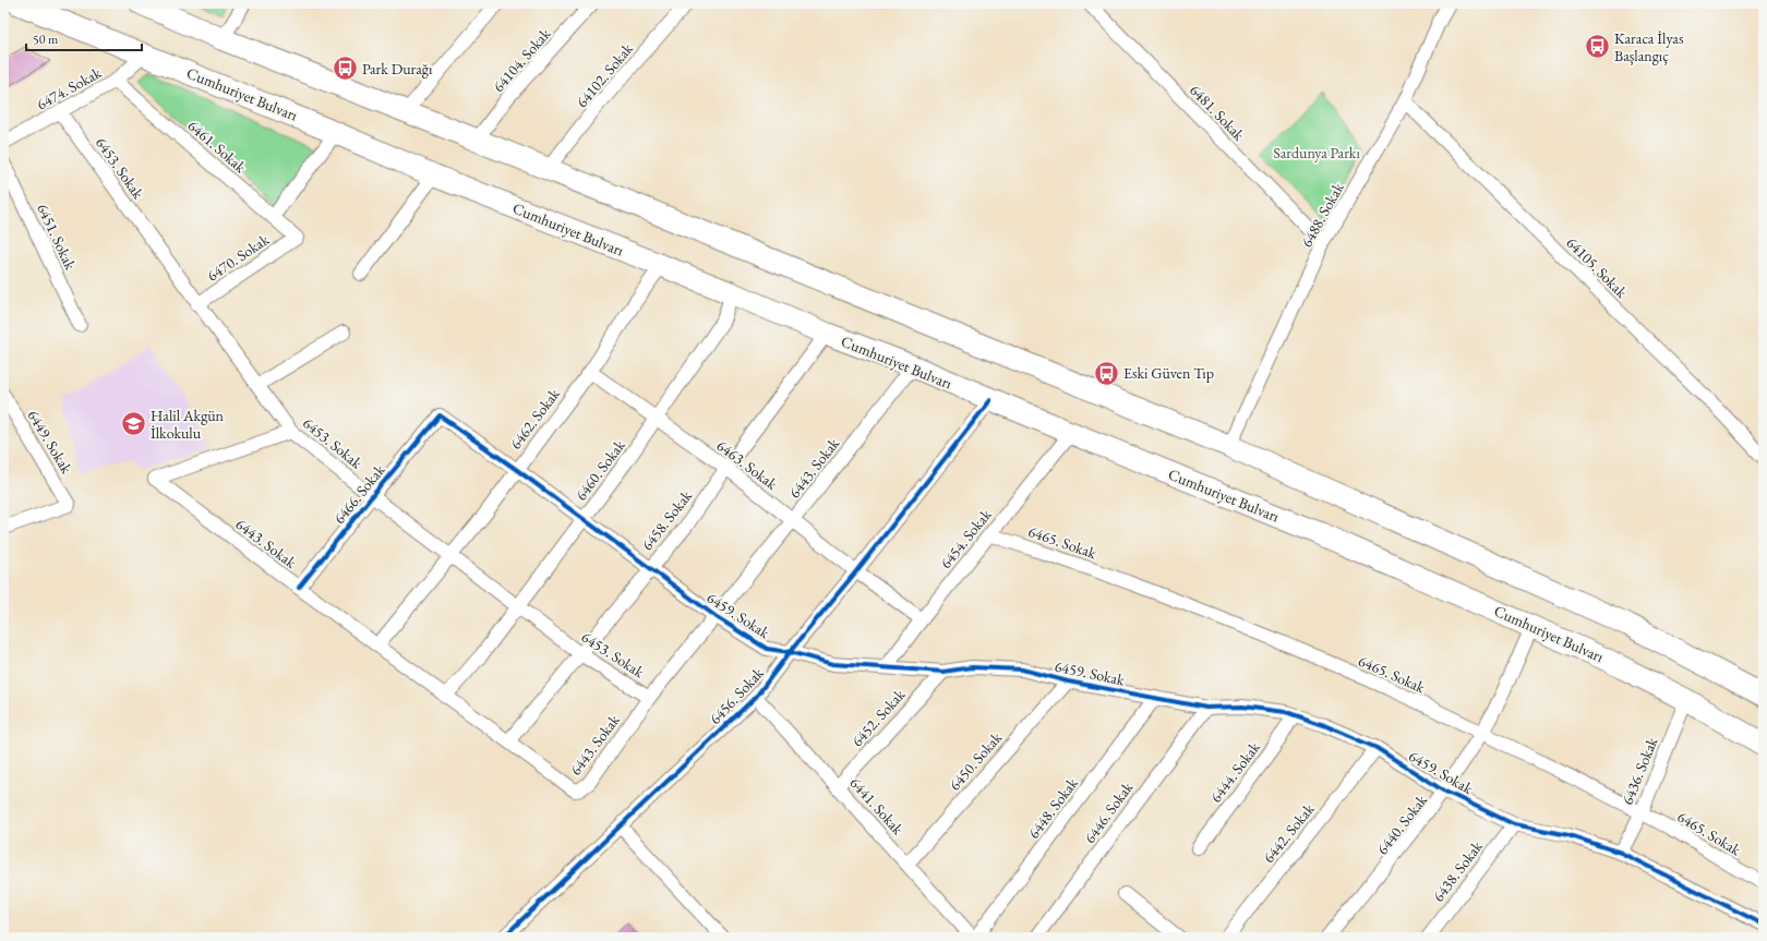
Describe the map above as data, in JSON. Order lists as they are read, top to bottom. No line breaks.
{"streets":{"highway":["Cumhuriyet Bulvarı"],"street":["64104. Sokak","64102. Sokak","6474. Sokak","6481. Sokak","6461. Sokak","6453. Sokak","6488. Sokak","6451. Sokak","6470. Sokak","64105. Sokak","6462. Sokak","6449. Sokak","6463. Sokak","6443. Sokak","6460. Sokak","6466. Sokak","6458. Sokak","6454. Sokak","6465. Sokak","6459. Sokak","6456. Sokak","6452. Sokak","6450. Sokak","6436. Sokak","6444. Sokak","6441. Sokak","6448. Sokak","6446. Sokak","6440. Sokak","6442. Sokak","6438. Sokak"]},"crossings":[["6474. Sokak","Cumhuriyet Bulvarı"],["6474. Sokak","6461. Sokak"],["6474. Sokak","6453. Sokak"],["Cumhuriyet Bulvarı","6462. Sokak"],["Cumhuriyet Bulvarı","6443. Sokak"],["Cumhuriyet Bulvarı","6460. Sokak"],["Cumhuriyet Bulvarı","6458. Sokak"],["Cumhuriyet Bulvarı","6454. Sokak"],["Cumhuriyet Bulvarı","6456. Sokak"],["Cumhuriyet Bulvarı","6436. Sokak"],["Cumhuriyet Bulvarı","6440. Sokak"],["6481. Sokak","6488. Sokak"],["6461. Sokak","6470. Sokak"],["6453. Sokak","6470. Sokak"],["6453. Sokak","6462. Sokak"],["6453. Sokak","6443. Sokak"],["6453. Sokak","6460. Sokak"],["6453. Sokak","6466. Sokak"],["6453. Sokak","6458. Sokak"],["6488. Sokak","64105. Sokak"],["6462. Sokak","6463. Sokak"],["6462. Sokak","6443. Sokak"],["6462. Sokak","6459. Sokak"],["6463. Sokak","6443. Sokak"],["6463. Sokak","6460. Sokak"],["6463. Sokak","6458. Sokak"],["6463. Sokak","6454. Sokak"],["6463. Sokak","6456. Sokak"],["6443. Sokak","6460. Sokak"],["6443. Sokak","6466. Sokak"],["6443. Sokak","6458. Sokak"],["6443. Sokak","6459. Sokak"],["6460. Sokak","6459. Sokak"],["6466. Sokak","6459. Sokak"],["6458. Sokak","6459. Sokak"],["6454. Sokak","6465. Sokak"],["6454. Sokak","6459. Sokak"],["6465. Sokak","6436. Sokak"],["6465. Sokak","6440. Sokak"],["6459. Sokak","6456. Sokak"],["6459. Sokak","6452. Sokak"],["6459. Sokak","6450. Sokak"],["6459. Sokak","6436. Sokak"],["6459. Sokak","6444. Sokak"],["6459. Sokak","6448. Sokak"],["6459. Sokak","6446. Sokak"],["6459. Sokak","6440. Sokak"],["6459. Sokak","6442. Sokak"],["6459. Sokak","6438. Sokak"],["6456. Sokak","6441. Sokak"],["6452. Sokak","6441. Sokak"],["6450. Sokak","6441. Sokak"],["6441. Sokak","6448. Sokak"]],"parks":["Sardunya Parkı"],"places":{"bus stop":["Karaca İlyas Başlangıç","Park Durağı","Eski Güven Tıp"],"school or university":["Halil Akgün İlkokulu"]},"scale_bar":"50 m"}
